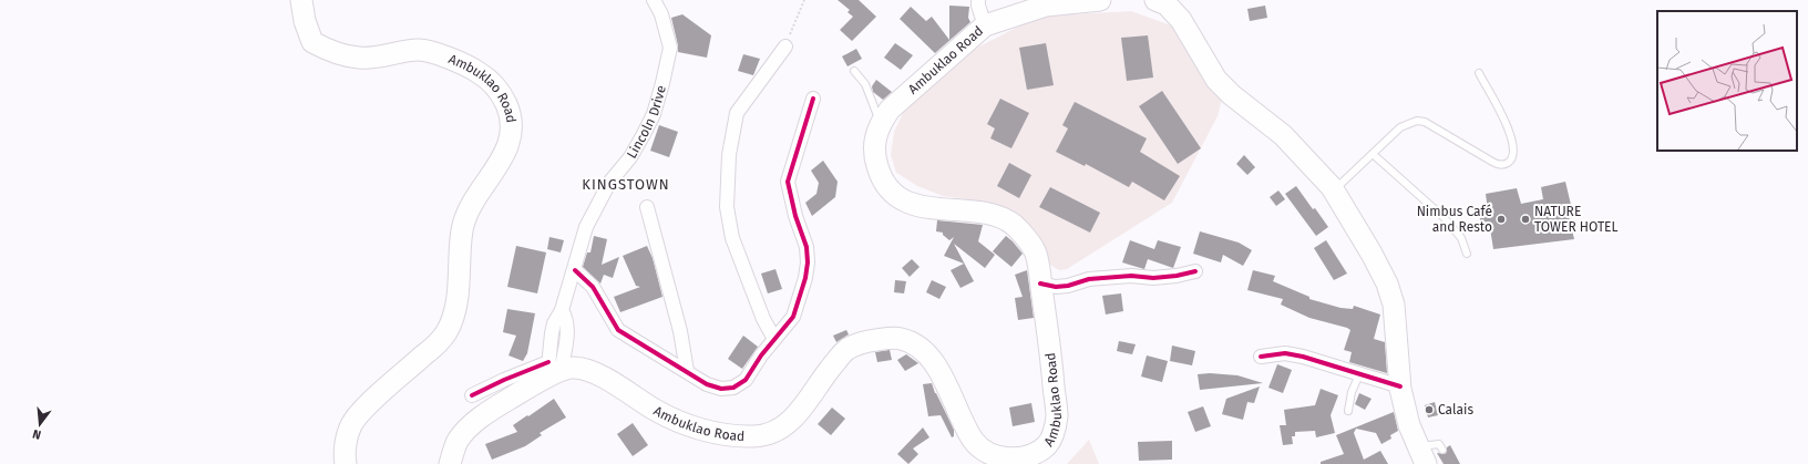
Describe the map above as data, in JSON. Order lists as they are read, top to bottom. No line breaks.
{"streets":{"main road":["Ambuklao Road"],"street":["Lincoln Drive"]},"crossings":[["Ambuklao Road","Lincoln Drive"]],"districts":["KINGSTOWN"],"places":["Nimbus Café and Resto","NATURE TOWER HOTEL","Calais"],"north":"bottom"}
